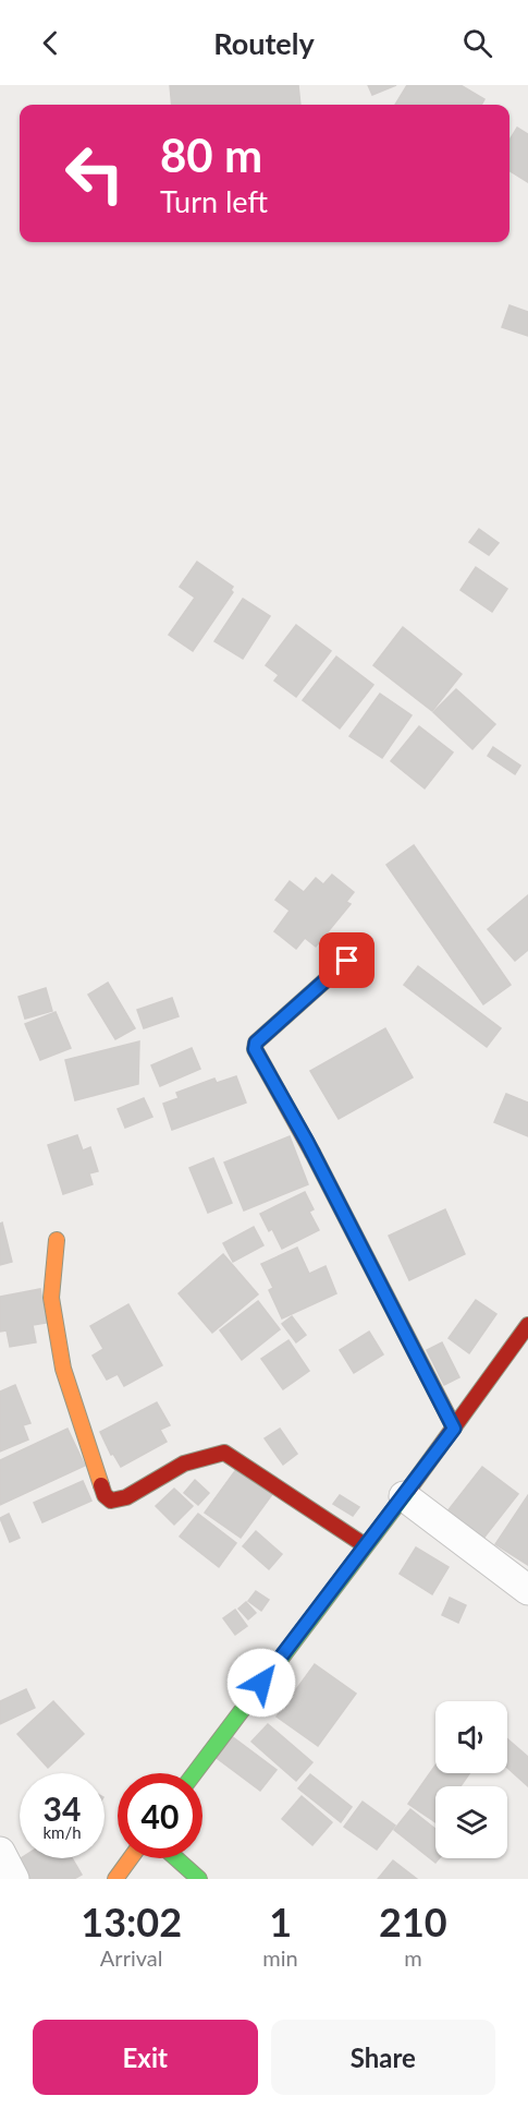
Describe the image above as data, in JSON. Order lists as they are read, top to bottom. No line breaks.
{"page":{"header":"Routely","turn":["80 m","Turn left"],"speed":"34 km/h","limit":"40","eta":["13:02","Arrival","1","min","210","m"],"buttons":["Exit","Share"]}}
